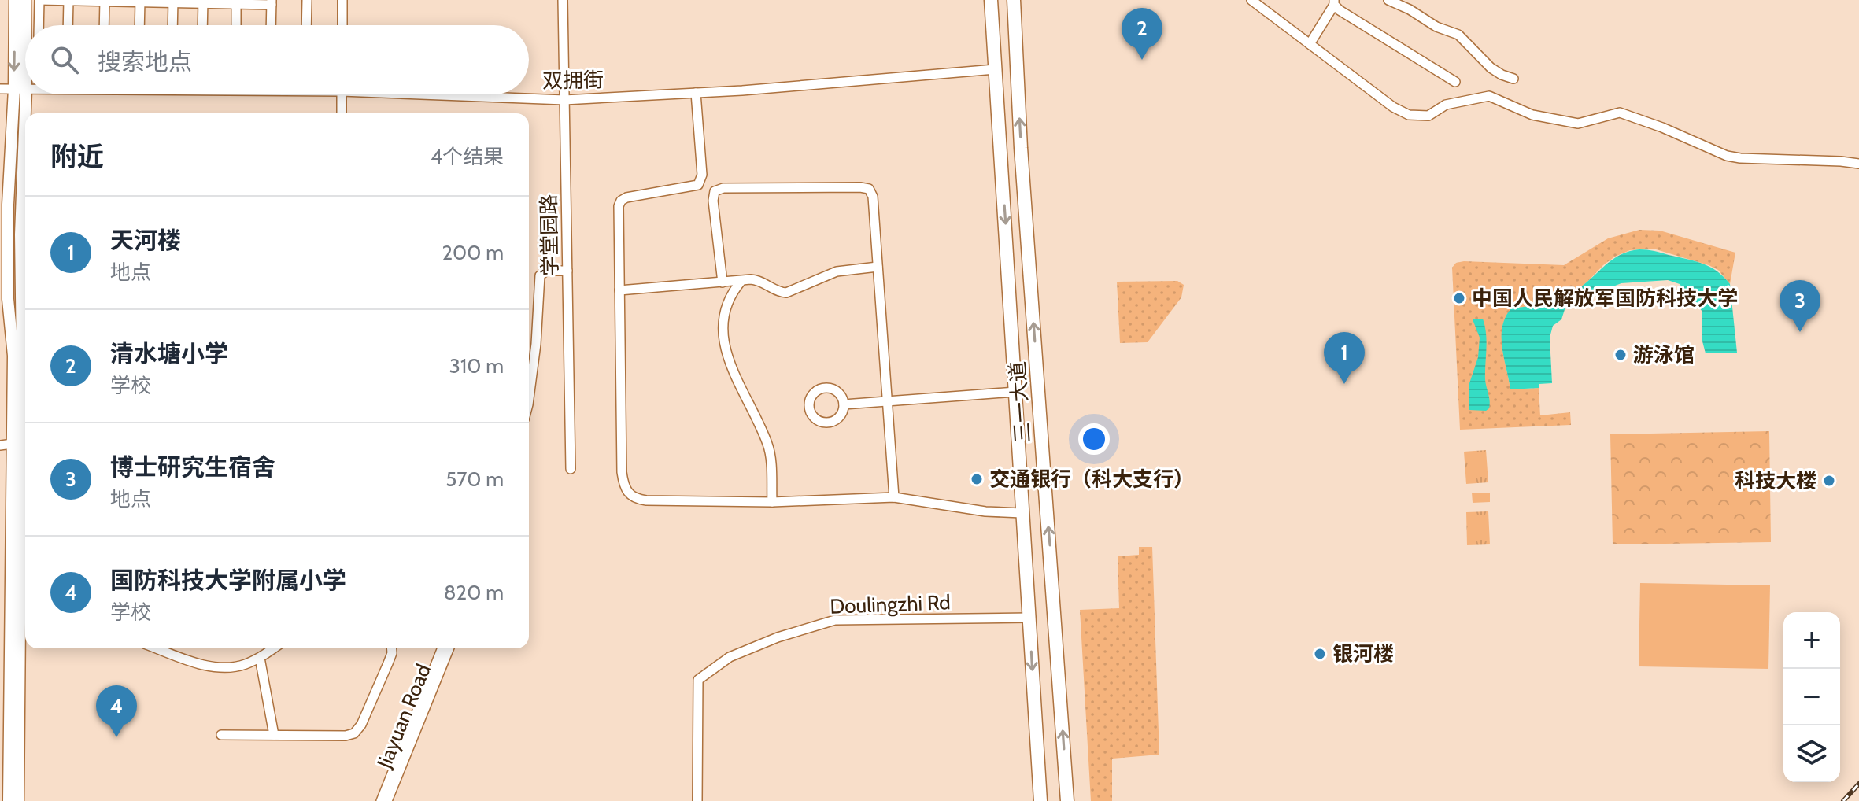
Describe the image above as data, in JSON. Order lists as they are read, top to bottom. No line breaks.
{"streets":{"highway":["三一大道"],"street":["双拥街","学堂园路","Doulingzhi Rd","Jiayuan Road"]},"crossings":[["双拥街","学堂园路"],["双拥街","三一大道"],["三一大道","Doulingzhi Rd"]],"places":["中国人民解放军国防科技大学","游泳馆","交通银行（科大支行）","科技大楼","银河楼"],"page":{"pins":["2","3","1","4"],"search":"搜索地点","heading":["附近","4个结果"],"list":[{"mark":"1","name":"天河楼","note":"地点","value":"200 m"},{"mark":"2","name":"清水塘小学","note":"学校","value":"310 m"},{"mark":"3","name":"博士研究生宿舍","note":"地点","value":"570 m"},{"mark":"4","name":"国防科技大学附属小学","note":"学校","value":"820 m"}],"map_buttons":["+","−"]}}
